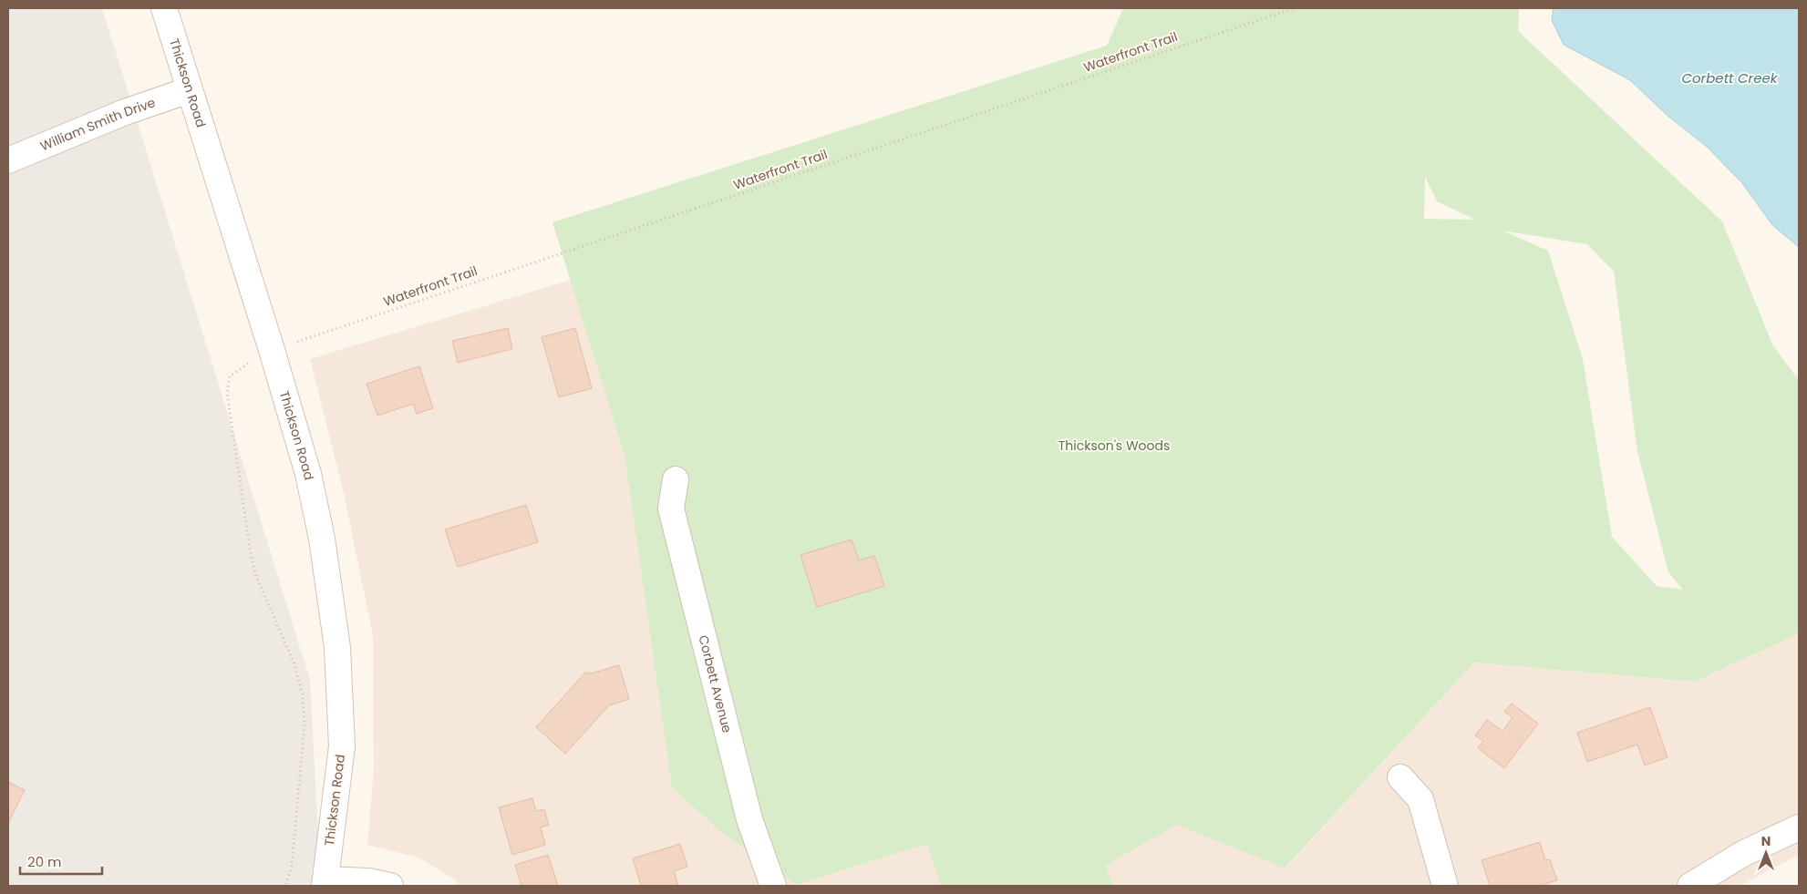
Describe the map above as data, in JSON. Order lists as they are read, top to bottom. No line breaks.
{"streets":{"street":["Thickson Road","William Smith Drive","Corbett Avenue"],"path":["Waterfront Trail"]},"crossings":[["Waterfront Trail","Thickson Road"],["Thickson Road","William Smith Drive"]],"water":["Corbett Creek"],"parks":["Thickson's Woods"],"scale_bar":"20 m","north":"top"}
